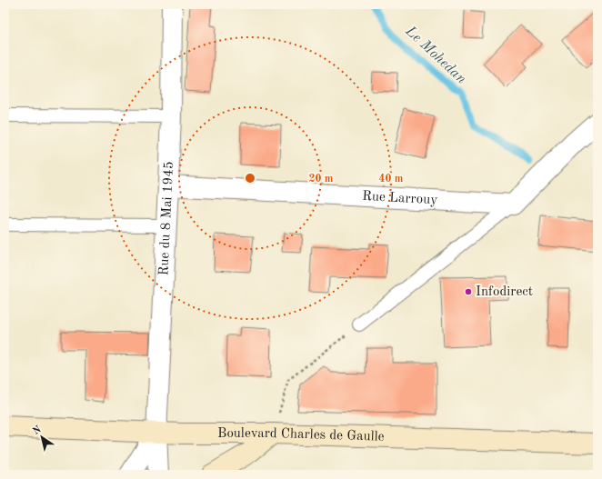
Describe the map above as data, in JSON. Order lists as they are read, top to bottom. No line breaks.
{"streets":{"main road":["Boulevard Charles de Gaulle"],"street":["Rue Larrouy","Rue du 8 Mai 1945"]},"crossings":[["Rue Larrouy","Rue du 8 Mai 1945"],["Rue du 8 Mai 1945","Boulevard Charles de Gaulle"]],"water":["Le Mohedan"],"places":["Infodirect"],"north":"top left","rings":["20 m","40 m"]}
